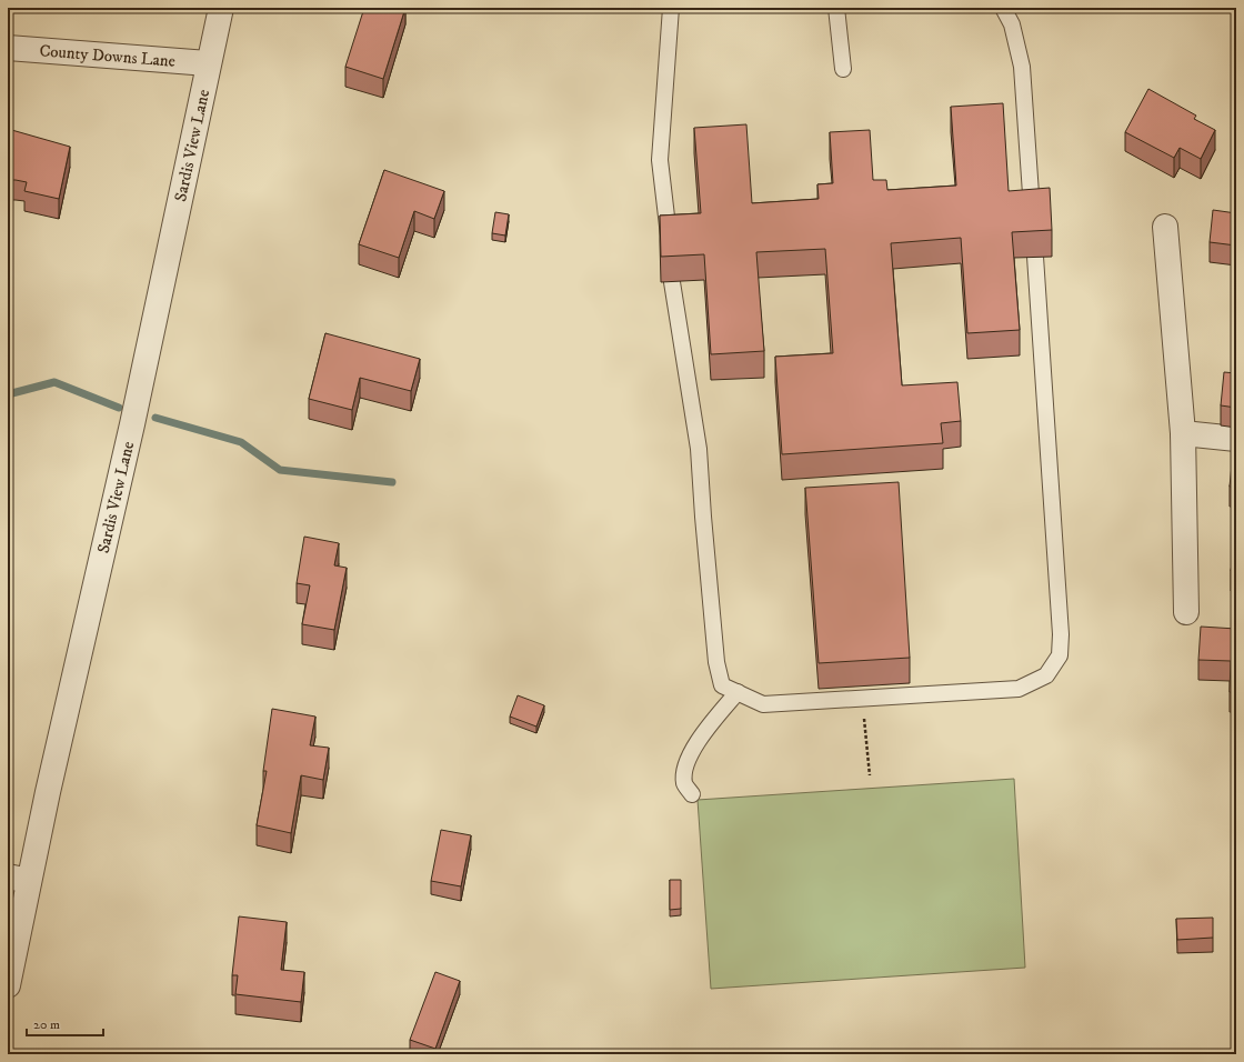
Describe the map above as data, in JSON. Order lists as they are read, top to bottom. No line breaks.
{"streets":{"street":["County Downs Lane","Sardis View Lane"]},"crossings":[["County Downs Lane","Sardis View Lane"]],"scale_bar":"20 m"}
